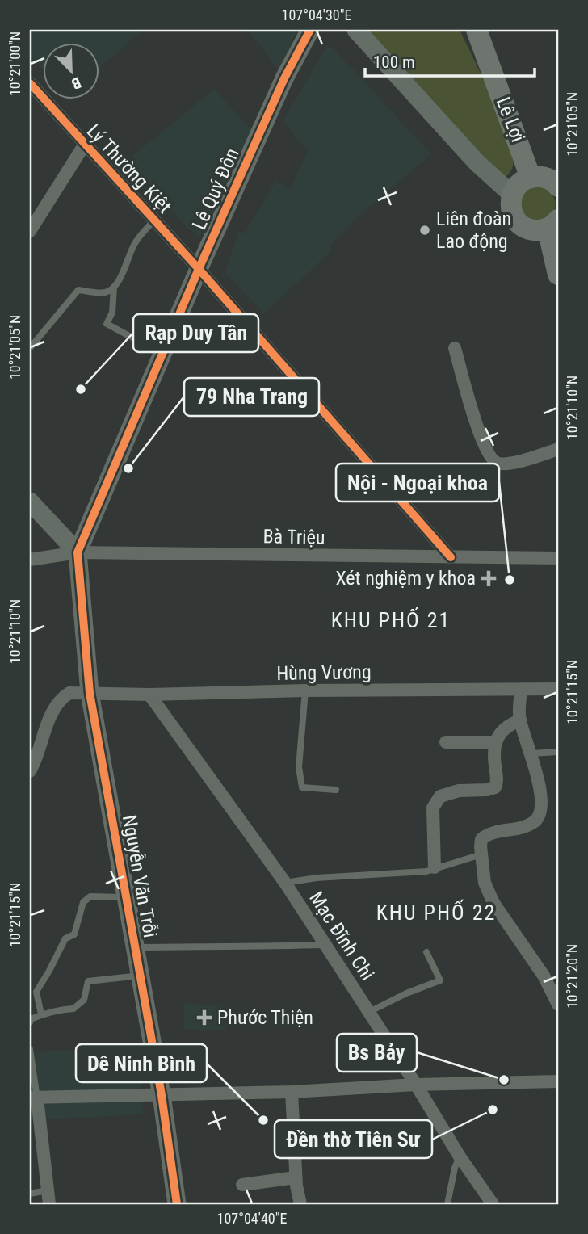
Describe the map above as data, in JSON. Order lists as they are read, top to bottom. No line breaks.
{"streets":{"main road":["Lê Lợi"],"street":["Lý Thường Kiệt","Lê Quý Đôn","Bà Triệu","Hùng Vương","Nguyễn Văn Trỗi","Mạc Đĩnh Chi"]},"crossings":[["Lý Thường Kiệt","Lê Quý Đôn"],["Lý Thường Kiệt","Bà Triệu"],["Lê Quý Đôn","Bà Triệu"],["Lê Quý Đôn","Nguyễn Văn Trỗi"],["Bà Triệu","Nguyễn Văn Trỗi"],["Hùng Vương","Nguyễn Văn Trỗi"],["Hùng Vương","Mạc Đĩnh Chi"]],"districts":["KHU PHỐ 21","KHU PHỐ 22"],"places":{"other":["Liên đoàn Lao động","Rạp Duy Tân","79 Nha Trang","Nội - Ngoại khoa","Bs Bảy","Đền thờ Tiên Sư","Dê Ninh Bình"],"health":["Xét nghiệm y khoa","Phước Thiện"]},"scale_bar":"100 m","north":"bottom right","coordinates":["107°04'30\"E","10°21'00\"N","10°21'05\"N","10°21'10\"N","10°21'15\"N","10°21'20\"N","107°04'40\"E"]}
